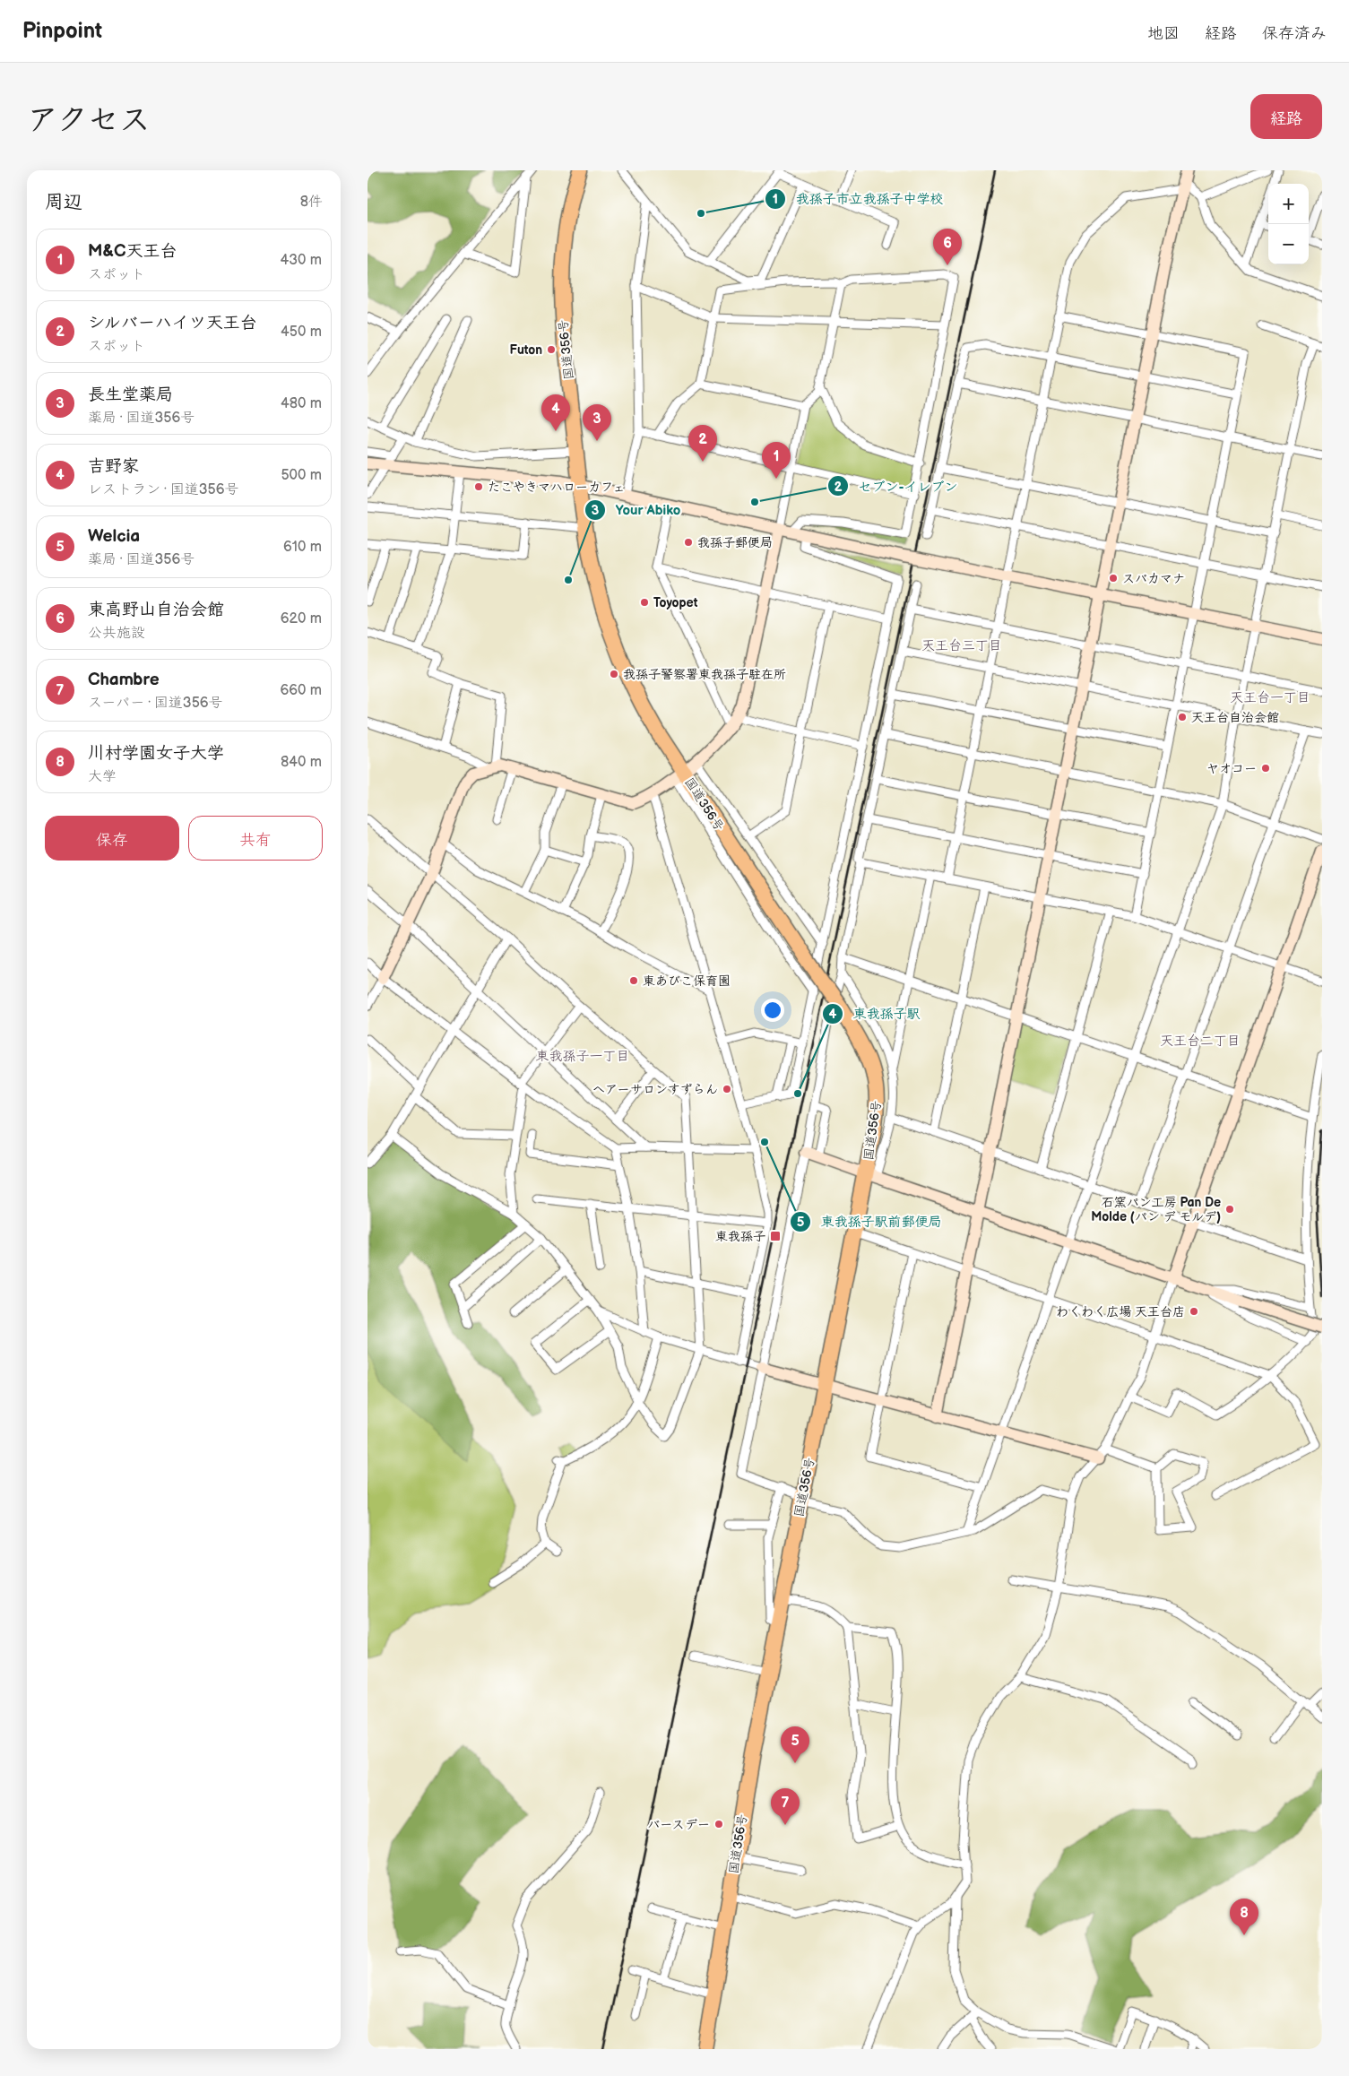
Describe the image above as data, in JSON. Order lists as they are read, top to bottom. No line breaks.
{"streets":{"highway":["国道356号"]},"districts":["天王台三丁目","天王台一丁目","天王台二丁目","東我孫子一丁目"],"places":{"other":["我孫子市立我孫子中学校","Futon","たこやきマハローカフェ","セブン-イレブン","我孫子郵便局","スバカマナ","Your Abiko","Toyopet","我孫子警察署東我孫子駐在所","天王台自治会館","ヤオコー","東あびこ保育園","ヘアーサロンすずらん","東我孫子駅","東我孫子駅前郵便局","石窯パン工房 Pan De Molde (パン デ モルデ)","わくわく広場 天王台店","バースデー"],"transit":["東我孫子"]},"page":{"header":"Pinpoint","nav":["地図","経路","保存済み"],"title":"アクセス","buttons":["経路",["保存","共有"]],"heading":["周辺","8件"],"map_buttons":["+","−"],"list":[{"mark":"1","name":"M&C天王台","note":"スポット","value":"430 m"},{"mark":"2","name":"シルバーハイツ天王台","note":"スポット","value":"450 m"},{"mark":"3","name":"長生堂薬局","note":"薬局 · 国道356号","value":"480 m"},{"mark":"4","name":"吉野家","note":"レストラン · 国道356号","value":"500 m"},{"mark":"5","name":"Welcia","note":"薬局 · 国道356号","value":"610 m"},{"mark":"6","name":"東高野山自治会館","note":"公共施設","value":"620 m"},{"mark":"7","name":"Chambre","note":"スーパー · 国道356号","value":"660 m"},{"mark":"8","name":"川村学園女子大学","note":"大学","value":"840 m"}],"pins":["6","4","3","2","1","5","7","8"]}}
